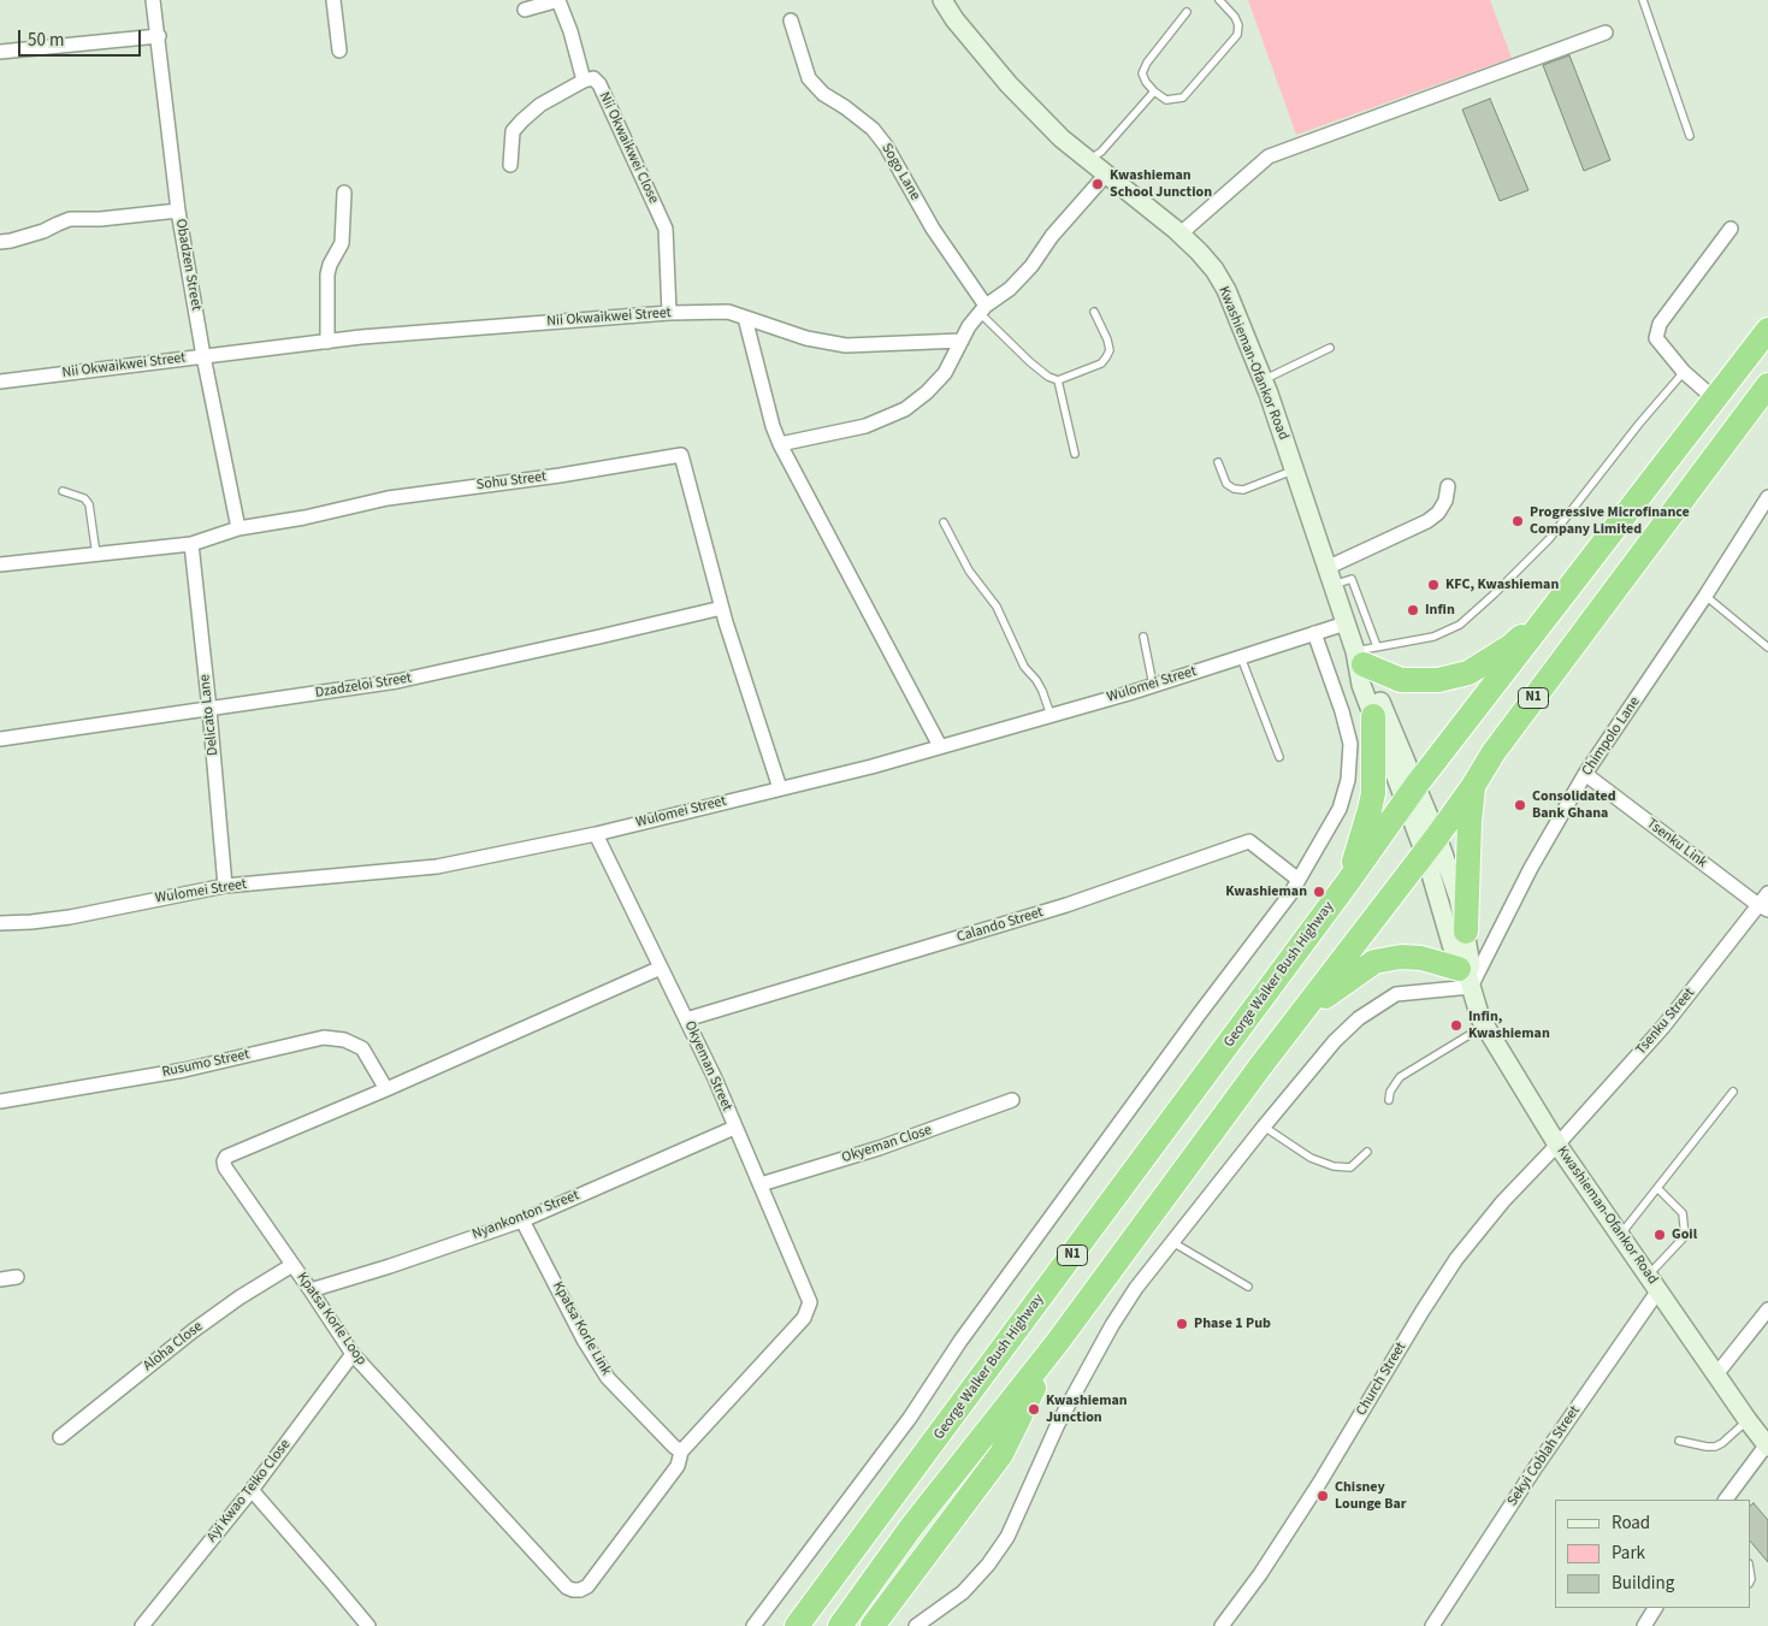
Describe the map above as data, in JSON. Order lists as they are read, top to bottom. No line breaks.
{"streets":{"highway":["N1","George Walker Bush Highway"],"main road":["Kwashieman-Ofankor Road"],"street":["Nii Okwaikwei Close","Sogo Lane","Obadzen Street","Nii Okwaikwei Street","Sohu Street","Wulomei Street","Dzadzeloi Street","Delicato Lane","Chimpolo Lane","Tsenku Link","Calando Street","Tsenku Street","Rusumo Street","Okyeman Street","Okyeman Close","Nyankonton Street","Kpatsa Korle Loop","Kpatsa Korle Link","Aloha Close","Church Street","Sekyi Coblah Street","Ayi Kwao Teiko Close"]},"crossings":[["Nii Okwaikwei Close","Nii Okwaikwei Street"],["Obadzen Street","Nii Okwaikwei Street"],["Obadzen Street","Sohu Street"],["Kwashieman-Ofankor Road","Wulomei Street"],["Kwashieman-Ofankor Road","N1"],["Kwashieman-Ofankor Road","Chimpolo Lane"],["Kwashieman-Ofankor Road","George Walker Bush Highway"],["Kwashieman-Ofankor Road","Tsenku Street"],["Kwashieman-Ofankor Road","Church Street"],["Kwashieman-Ofankor Road","Sekyi Coblah Street"],["Sohu Street","Wulomei Street"],["Sohu Street","Dzadzeloi Street"],["Sohu Street","Delicato Lane"],["Wulomei Street","Delicato Lane"],["Wulomei Street","Okyeman Street"],["Dzadzeloi Street","Delicato Lane"],["Chimpolo Lane","Tsenku Link"],["Tsenku Link","Tsenku Street"],["Calando Street","Okyeman Street"],["Tsenku Street","Church Street"],["Rusumo Street","Kpatsa Korle Loop"],["Okyeman Street","Okyeman Close"],["Okyeman Street","Nyankonton Street"],["Okyeman Street","Kpatsa Korle Loop"],["Nyankonton Street","Kpatsa Korle Loop"],["Nyankonton Street","Kpatsa Korle Link"],["Kpatsa Korle Loop","Kpatsa Korle Link"],["Kpatsa Korle Loop","Aloha Close"],["Kpatsa Korle Loop","Ayi Kwao Teiko Close"]],"places":["Kwashieman School Junction","Progressive Microfinance Company Limited","KFC, Kwashieman","Infin","Consolidated Bank Ghana","Kwashieman","Infin, Kwashieman","Goil","Phase 1 Pub","Kwashieman Junction","Chisney Lounge Bar"],"legend":["Road","Park","Building"],"scale_bar":"50 m"}
